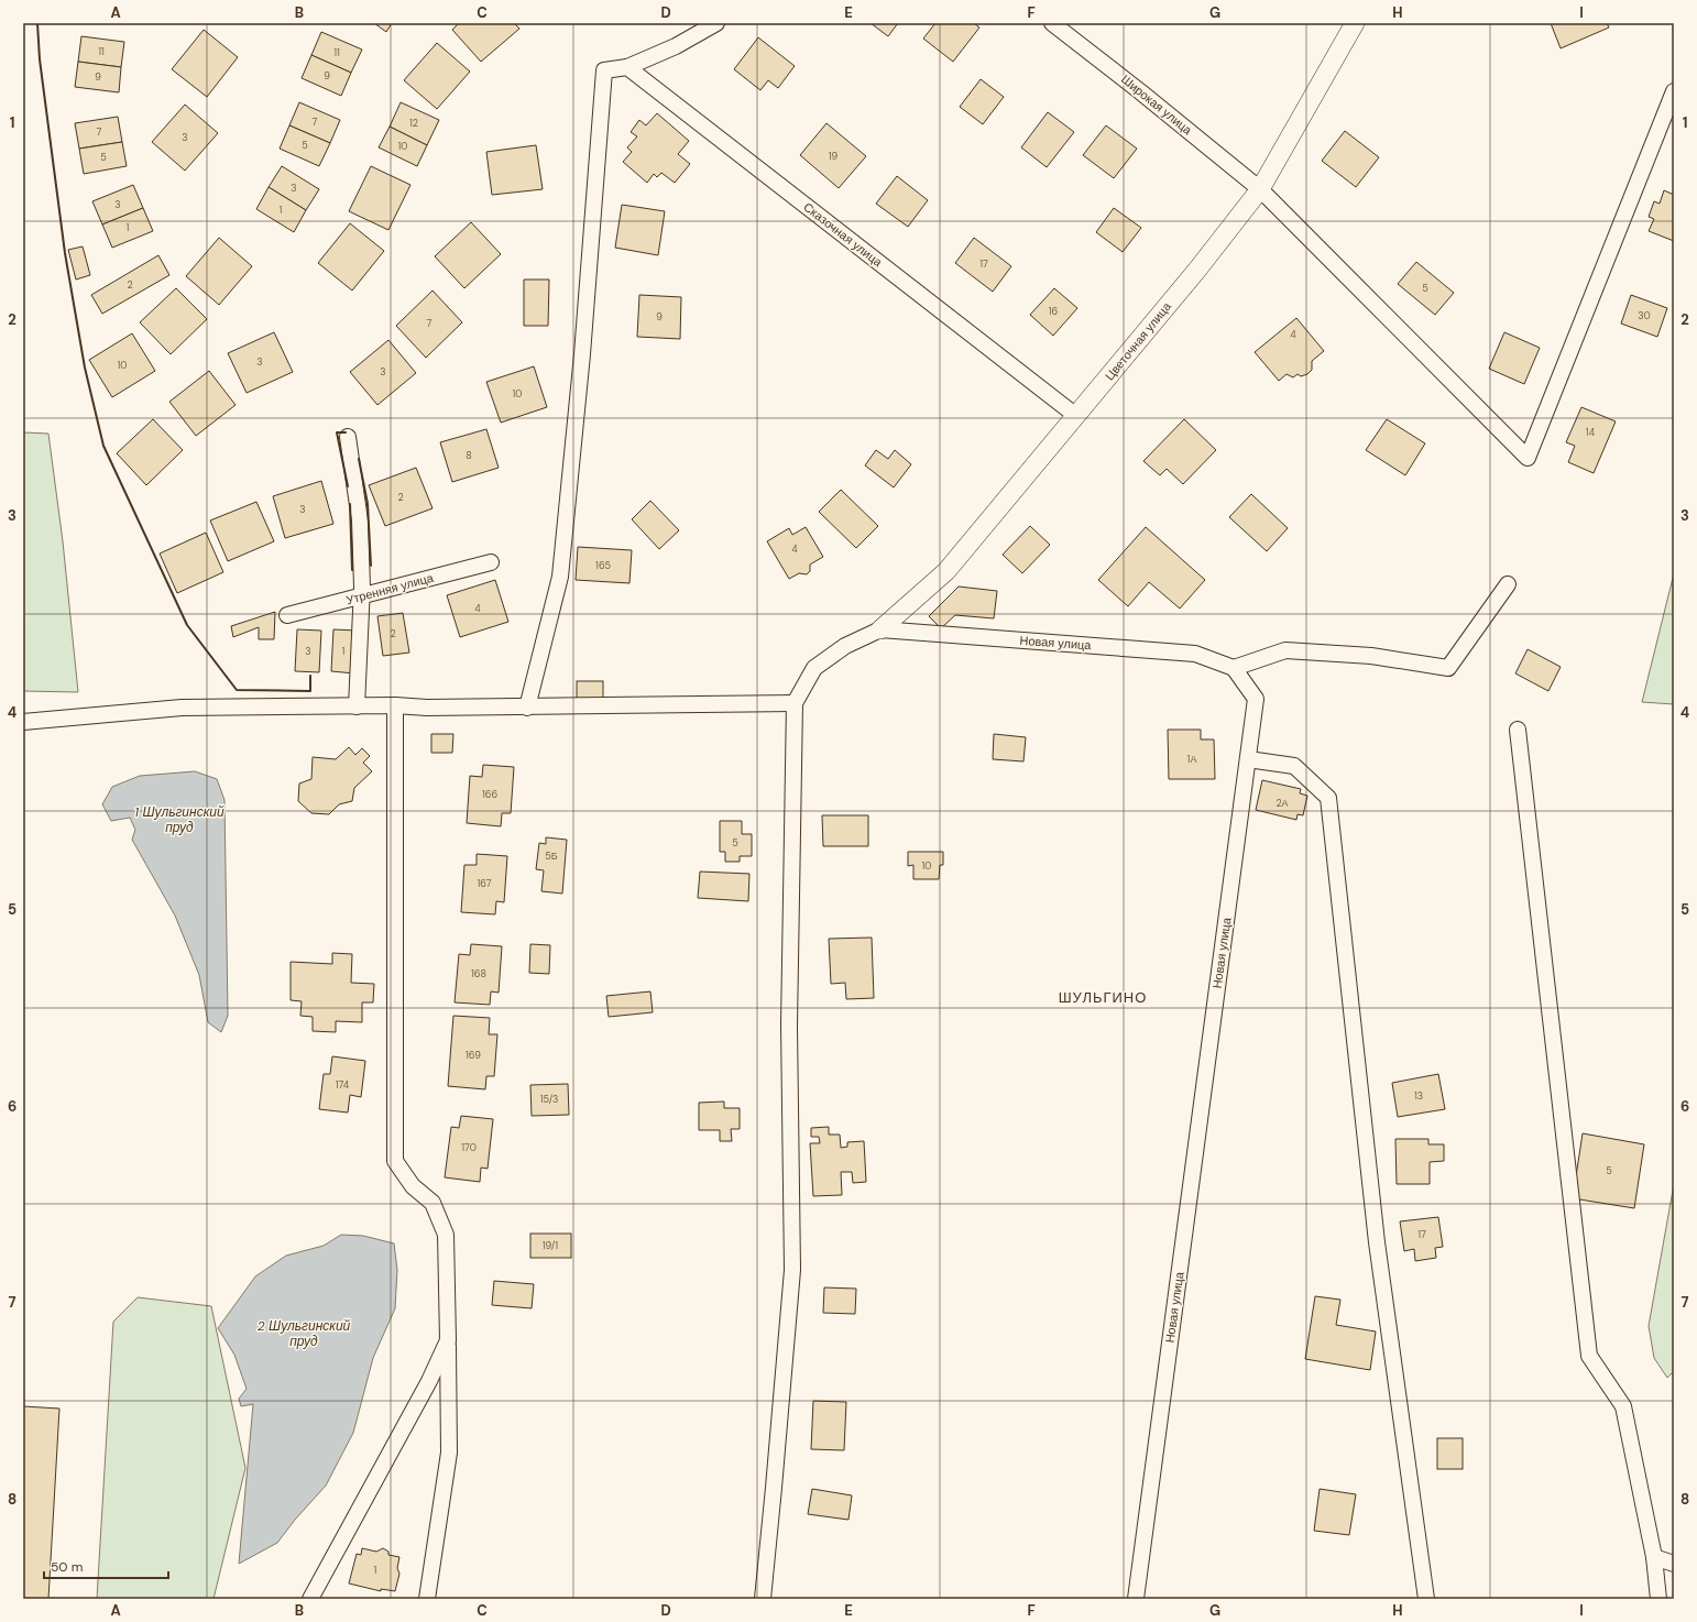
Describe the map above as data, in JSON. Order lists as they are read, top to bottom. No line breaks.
{"streets":{"street":["Широкая улица","Сказочная улица","Цветочная улица","Утренняя улица","Новая улица"]},"crossings":[["Широкая улица","Цветочная улица"],["Сказочная улица","Цветочная улица"],["Цветочная улица","Новая улица"]],"districts":["ШУЛЬГИНО"],"water":["1 Шульгинский пруд","2 Шульгинский пруд"],"house_numbers":["11","11","9","9","7","12","7","3","5","10","19","5","3","3","1","1","17","2","5","16","30","9","7","4","3","10","3","10","14","8","2","3","4","165","4","2","3","1","1А","166","2А","5","5Б","10","167","168","169","174","13","15/3","170","5","17","19/1","1"],"scale_bar":"50 m","grid":{"columns":["A","B","C","D","E","F","G","H","I"],"rows":["1","2","3","4","5","6","7","8"]}}
